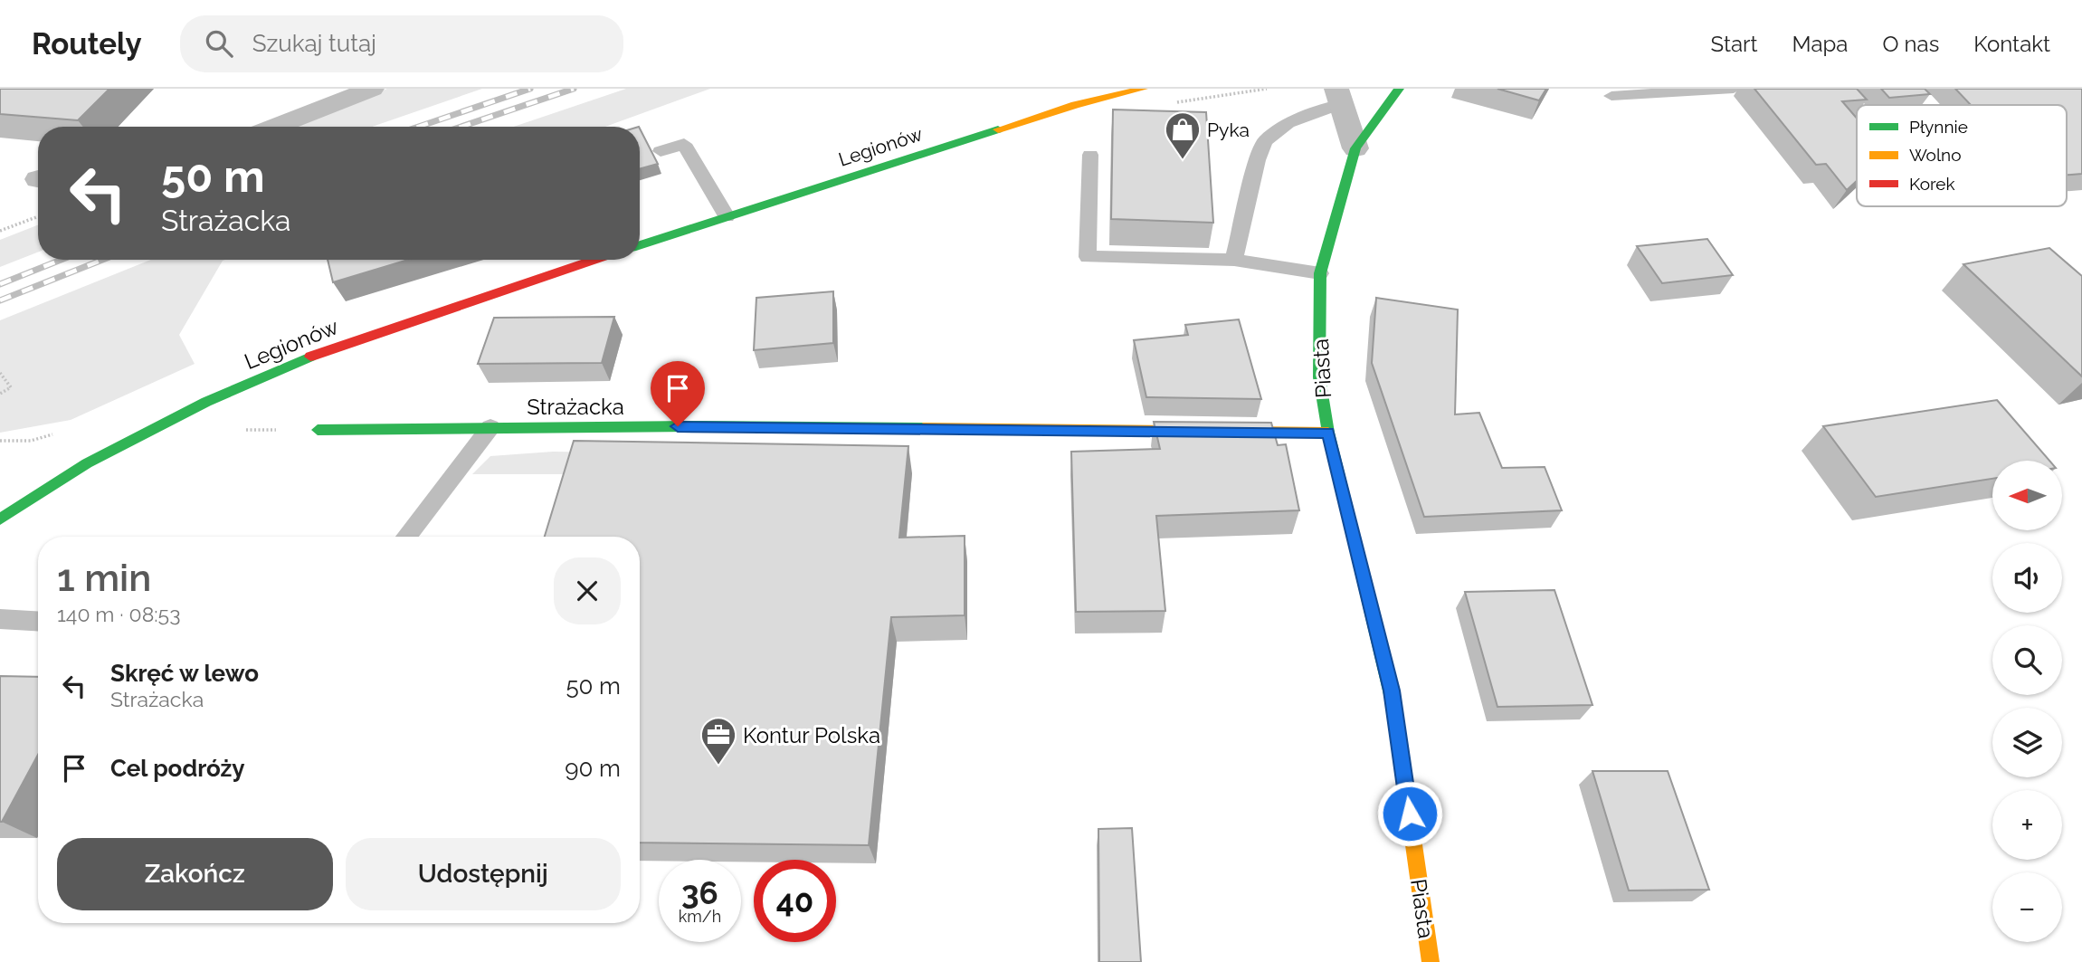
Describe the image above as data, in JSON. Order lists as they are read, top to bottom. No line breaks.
{"streets":{"street":["Legionów","Piasta","Strażacka"]},"crossings":[["Piasta","Strażacka"]],"places":{"shop":["Pyka"],"office":["Kontur Polska"]},"legend":["Płynnie","Wolno","Korek"],"north":"left","page":{"header":"Routely","search":"Szukaj tutaj","nav":["Start","Mapa","O nas","Kontakt"],"turn":["50 m","Strażacka"],"map_buttons":["+","−"],"heading":["1 min","140 m · 08:53"],"list":[{"name":"Skręć w lewo","note":"Strażacka","value":"50 m"},{"name":"Cel podróży","value":"90 m"}],"buttons":["Zakończ","Udostępnij"],"speed":"36 km/h","limit":"40"}}
